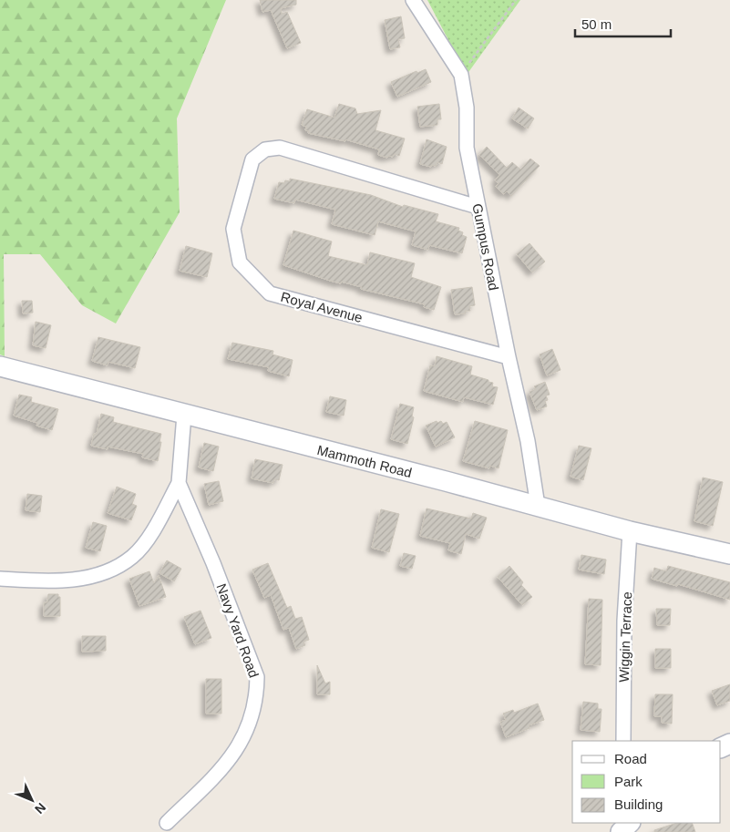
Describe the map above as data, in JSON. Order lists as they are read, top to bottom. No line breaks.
{"streets":{"main road":["Mammoth Road"],"street":["Gumpus Road","Royal Avenue","Navy Yard Road","Wiggin Terrace"]},"crossings":[["Gumpus Road","Royal Avenue"],["Gumpus Road","Mammoth Road"],["Mammoth Road","Navy Yard Road"],["Mammoth Road","Wiggin Terrace"]],"legend":["Road","Park","Building"],"scale_bar":"50 m","north":"bottom right"}
